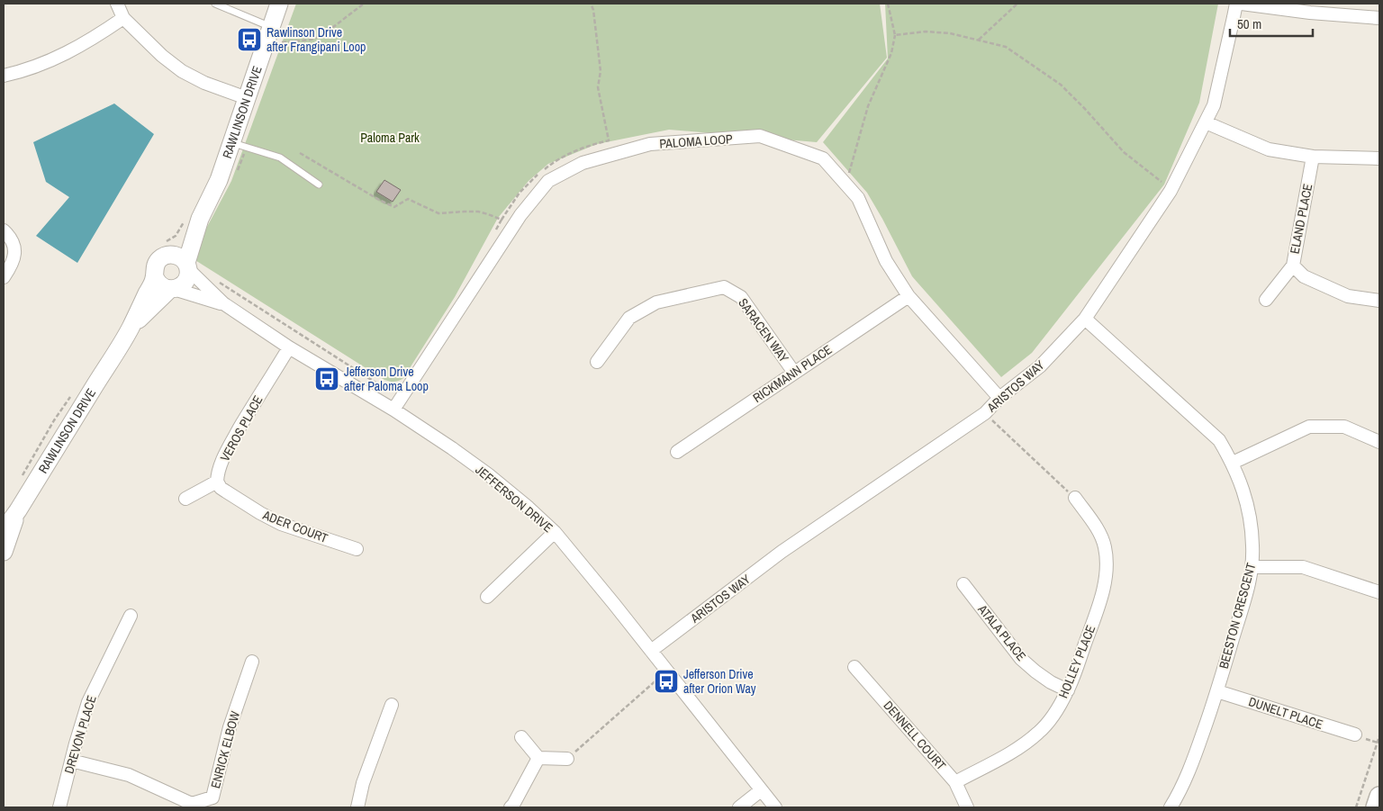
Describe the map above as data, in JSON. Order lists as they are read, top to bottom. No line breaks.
{"streets":{"street":["RAWLINSON DRIVE","PALOMA LOOP","ELAND PLACE","SARACEN WAY","RICKMANN PLACE","ARISTOS WAY","VEROS PLACE","JEFFERSON DRIVE","ADER COURT","BEESTON CRESCENT","ATALA PLACE","HOLLEY PLACE","DUNELT PLACE","DREVON PLACE","DENNELL COURT","ENRICK ELBOW"]},"crossings":[["RAWLINSON DRIVE","JEFFERSON DRIVE"],["PALOMA LOOP","RICKMANN PLACE"],["PALOMA LOOP","ARISTOS WAY"],["PALOMA LOOP","JEFFERSON DRIVE"],["SARACEN WAY","RICKMANN PLACE"],["ARISTOS WAY","JEFFERSON DRIVE"],["ARISTOS WAY","BEESTON CRESCENT"],["VEROS PLACE","JEFFERSON DRIVE"],["VEROS PLACE","ADER COURT"],["BEESTON CRESCENT","DUNELT PLACE"],["ATALA PLACE","HOLLEY PLACE"],["HOLLEY PLACE","DENNELL COURT"],["DREVON PLACE","ENRICK ELBOW"]],"parks":["Paloma Park"],"places":{"bus stop":["Rawlinson Drive after Frangipani Loop","Jefferson Drive after Paloma Loop","Jefferson Drive after Orion Way"]},"scale_bar":"50 m"}
